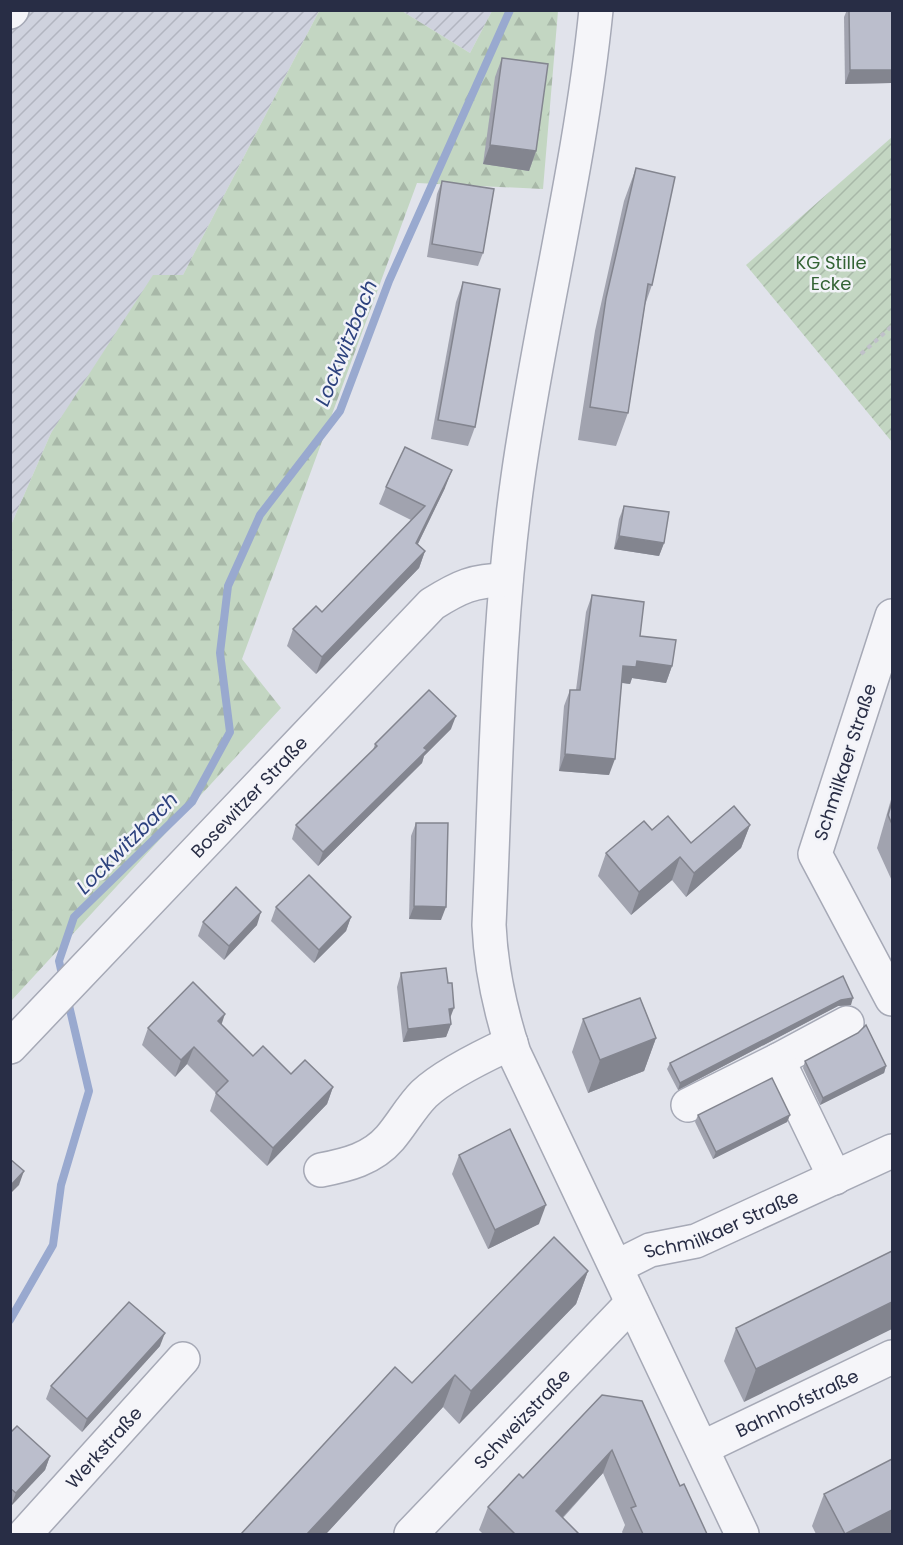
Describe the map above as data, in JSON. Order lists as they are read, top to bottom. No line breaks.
{"streets":{"street":["Schmilkaer Straße","Bosewitzer Straße","Bahnhofstraße","Schweizstraße","Werkstraße"]},"water":["Lockwitzbach"],"parks":["KG Stille Ecke"]}
